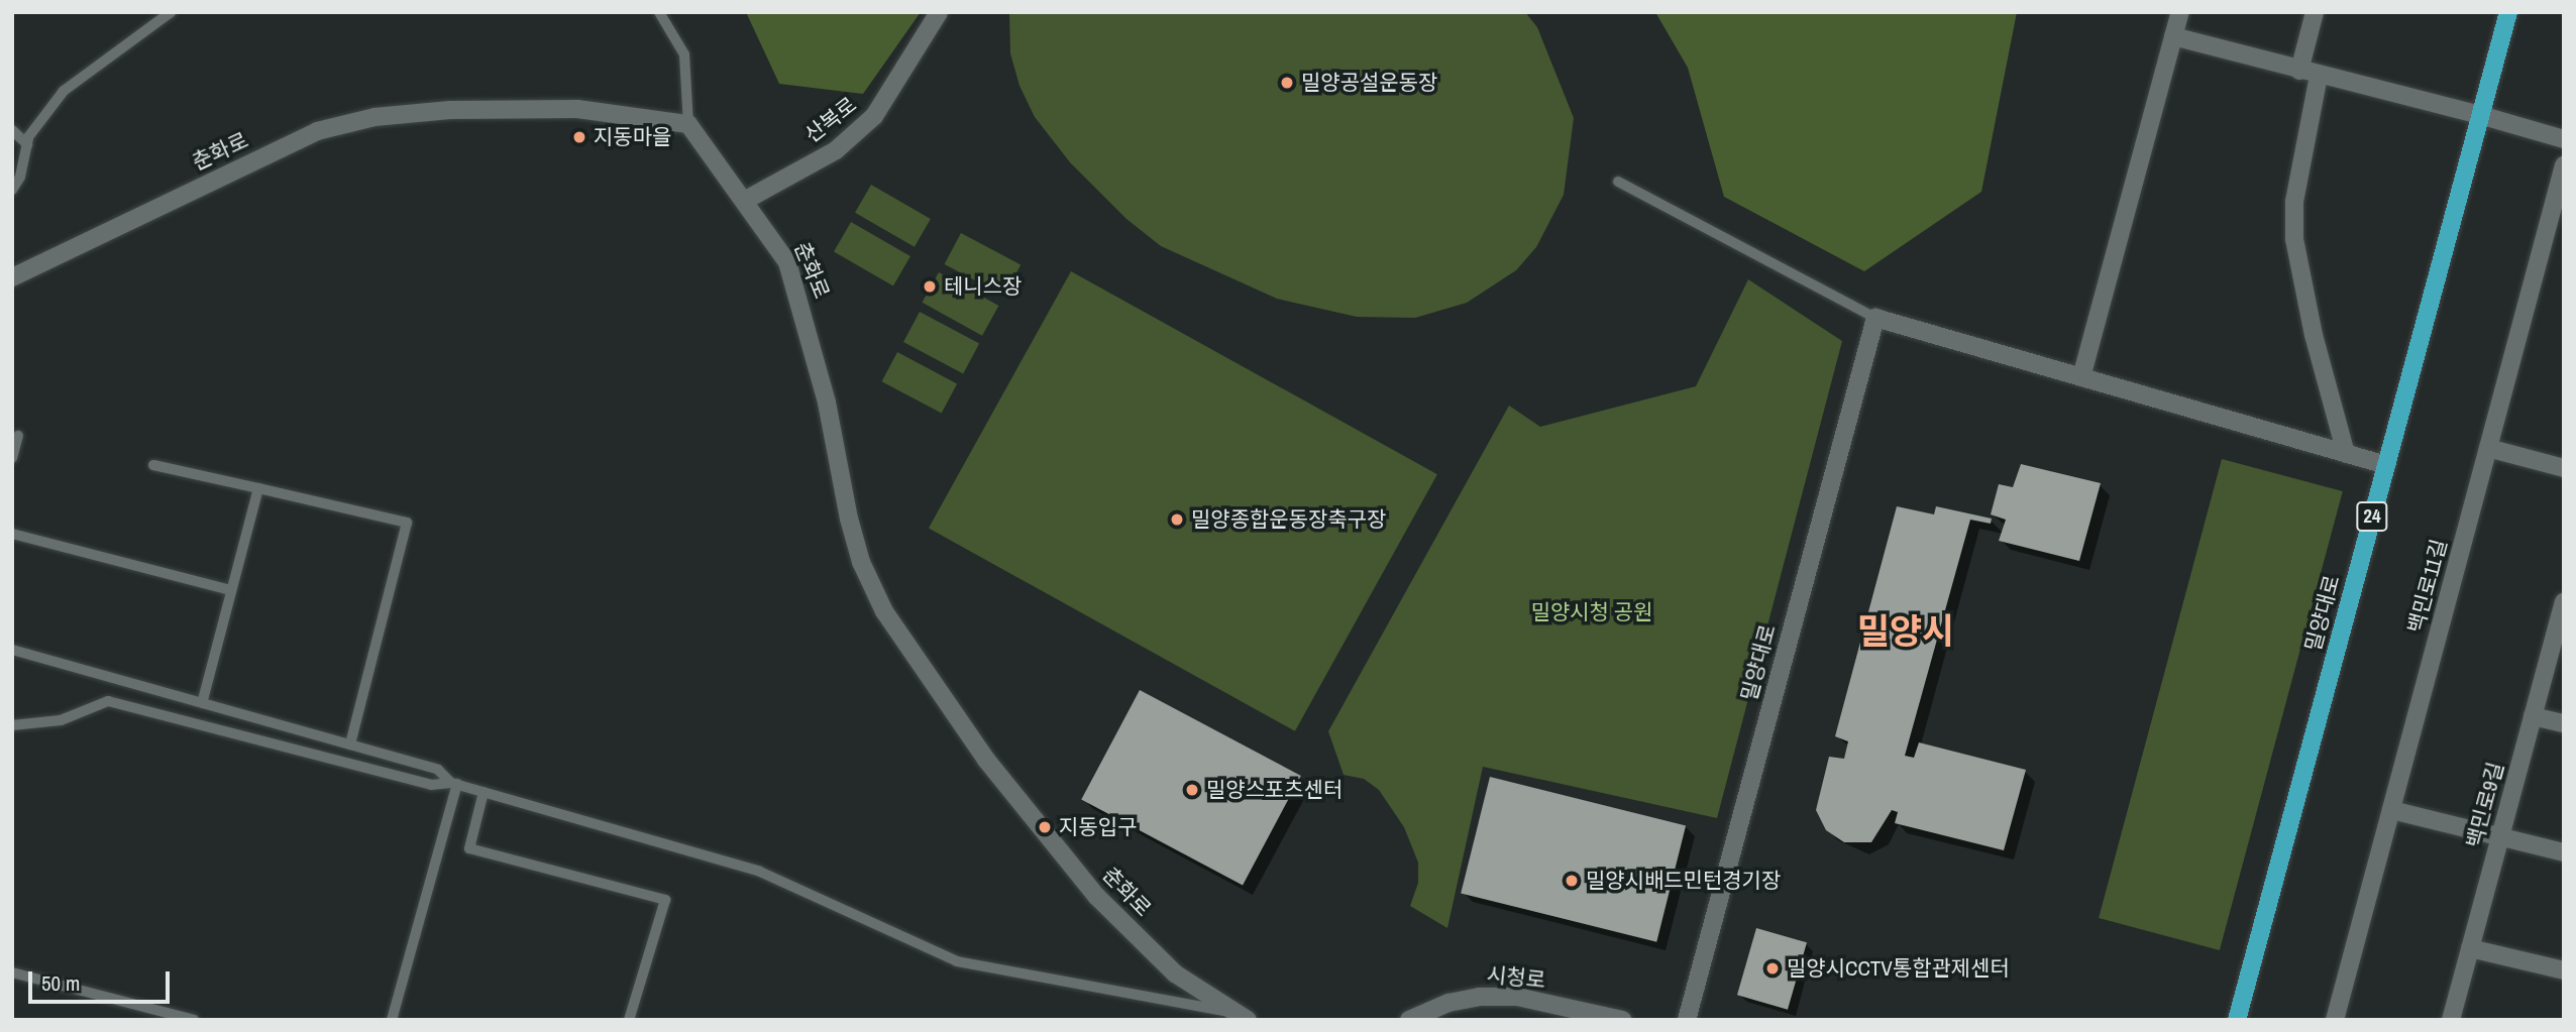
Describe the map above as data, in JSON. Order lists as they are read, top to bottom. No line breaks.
{"streets":{"main road":["24","밀양대로"],"street":["산복로","춘화로","백민로11길","백민로9길","시청로"]},"crossings":[["산복로","춘화로"]],"districts":["밀양시"],"parks":["밀양시청 공원"],"places":["밀양공설운동장","지동마을","테니스장","밀양종합운동장축구장","밀양스포츠센터","지동입구","밀양시배드민턴경기장","밀양시CCTV통합관제센터"],"scale_bar":"50 m"}
